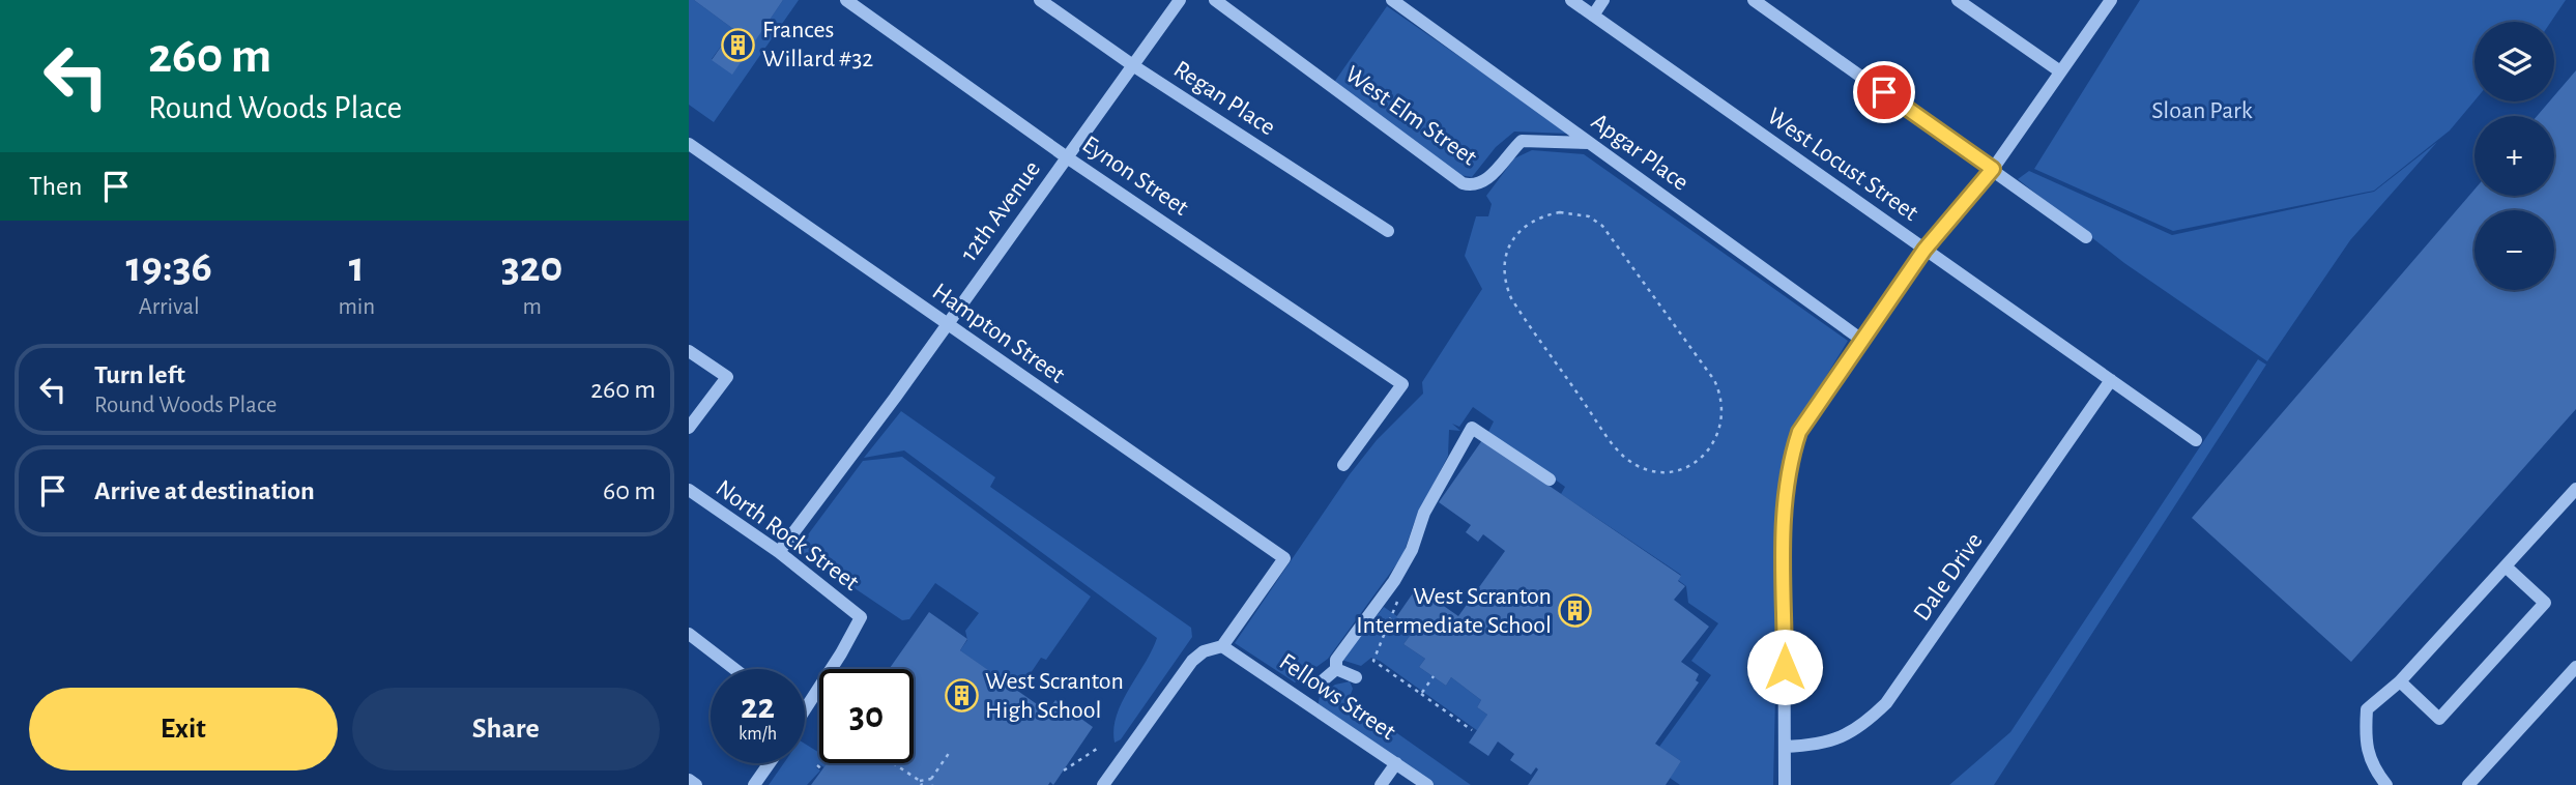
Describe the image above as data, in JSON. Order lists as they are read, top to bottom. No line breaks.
{"streets":{"street":["Regan Place","West Elm Street","Apgar Place","West Locust Street","Eynon Street","12th Avenue","Hampton Street","North Rock Street","Dale Drive","Fellows Street"]},"crossings":[["Regan Place","12th Avenue"],["West Elm Street","Apgar Place"],["West Locust Street","Dale Drive"],["Eynon Street","12th Avenue"],["12th Avenue","Hampton Street"],["12th Avenue","North Rock Street"],["Hampton Street","Fellows Street"]],"parks":["Sloan Park"],"places":{"building":["Frances Willard #32","West Scranton Intermediate School","West Scranton High School"]},"page":{"turn":["260 m","Round Woods Place"],"map_buttons":["+","−"],"then":"Then","eta":["19:36","Arrival","1","min","320","m"],"list":[{"name":"Turn left","note":"Round Woods Place","value":"260 m"},{"name":"Arrive at destination","value":"60 m"}],"speed":"22 km/h","limit":"30","buttons":["Exit","Share"]}}
